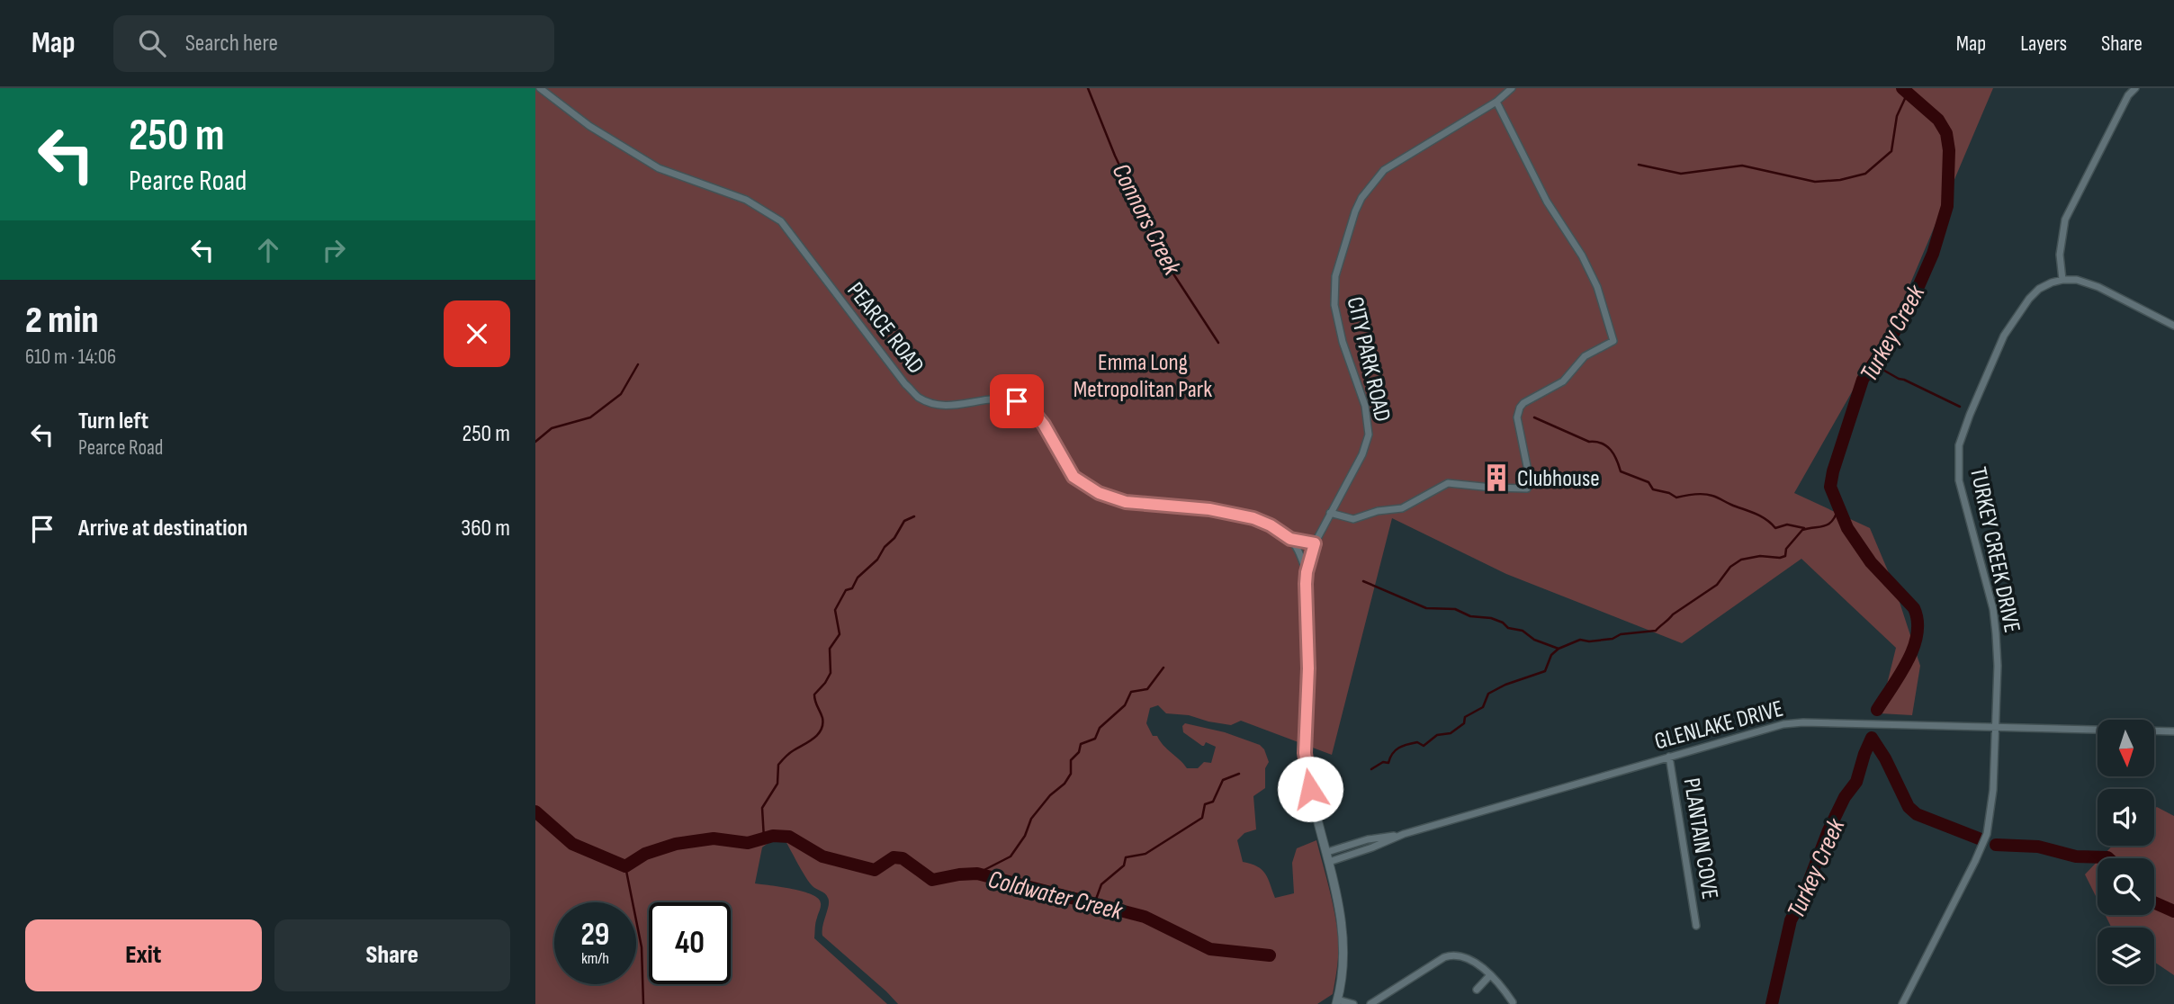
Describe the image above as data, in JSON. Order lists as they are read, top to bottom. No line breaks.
{"streets":{"street":["PEARCE ROAD","CITY PARK ROAD","TURKEY CREEK DRIVE","GLENLAKE DRIVE","PLANTAIN COVE"]},"crossings":[["CITY PARK ROAD","GLENLAKE DRIVE"],["TURKEY CREEK DRIVE","GLENLAKE DRIVE"],["GLENLAKE DRIVE","PLANTAIN COVE"]],"water":["Connors Creek","Turkey Creek","Coldwater Creek"],"parks":["Emma Long Metropolitan Park"],"places":{"building":["Clubhouse"]},"north":"bottom","page":{"header":"Map","search":"Search here","nav":["Map","Layers","Share"],"turn":["250 m","Pearce Road"],"heading":["2 min","610 m · 14:06"],"list":[{"name":"Turn left","note":"Pearce Road","value":"250 m"},{"name":"Arrive at destination","value":"360 m"}],"speed":"29 km/h","limit":"40","buttons":["Exit","Share"]}}
